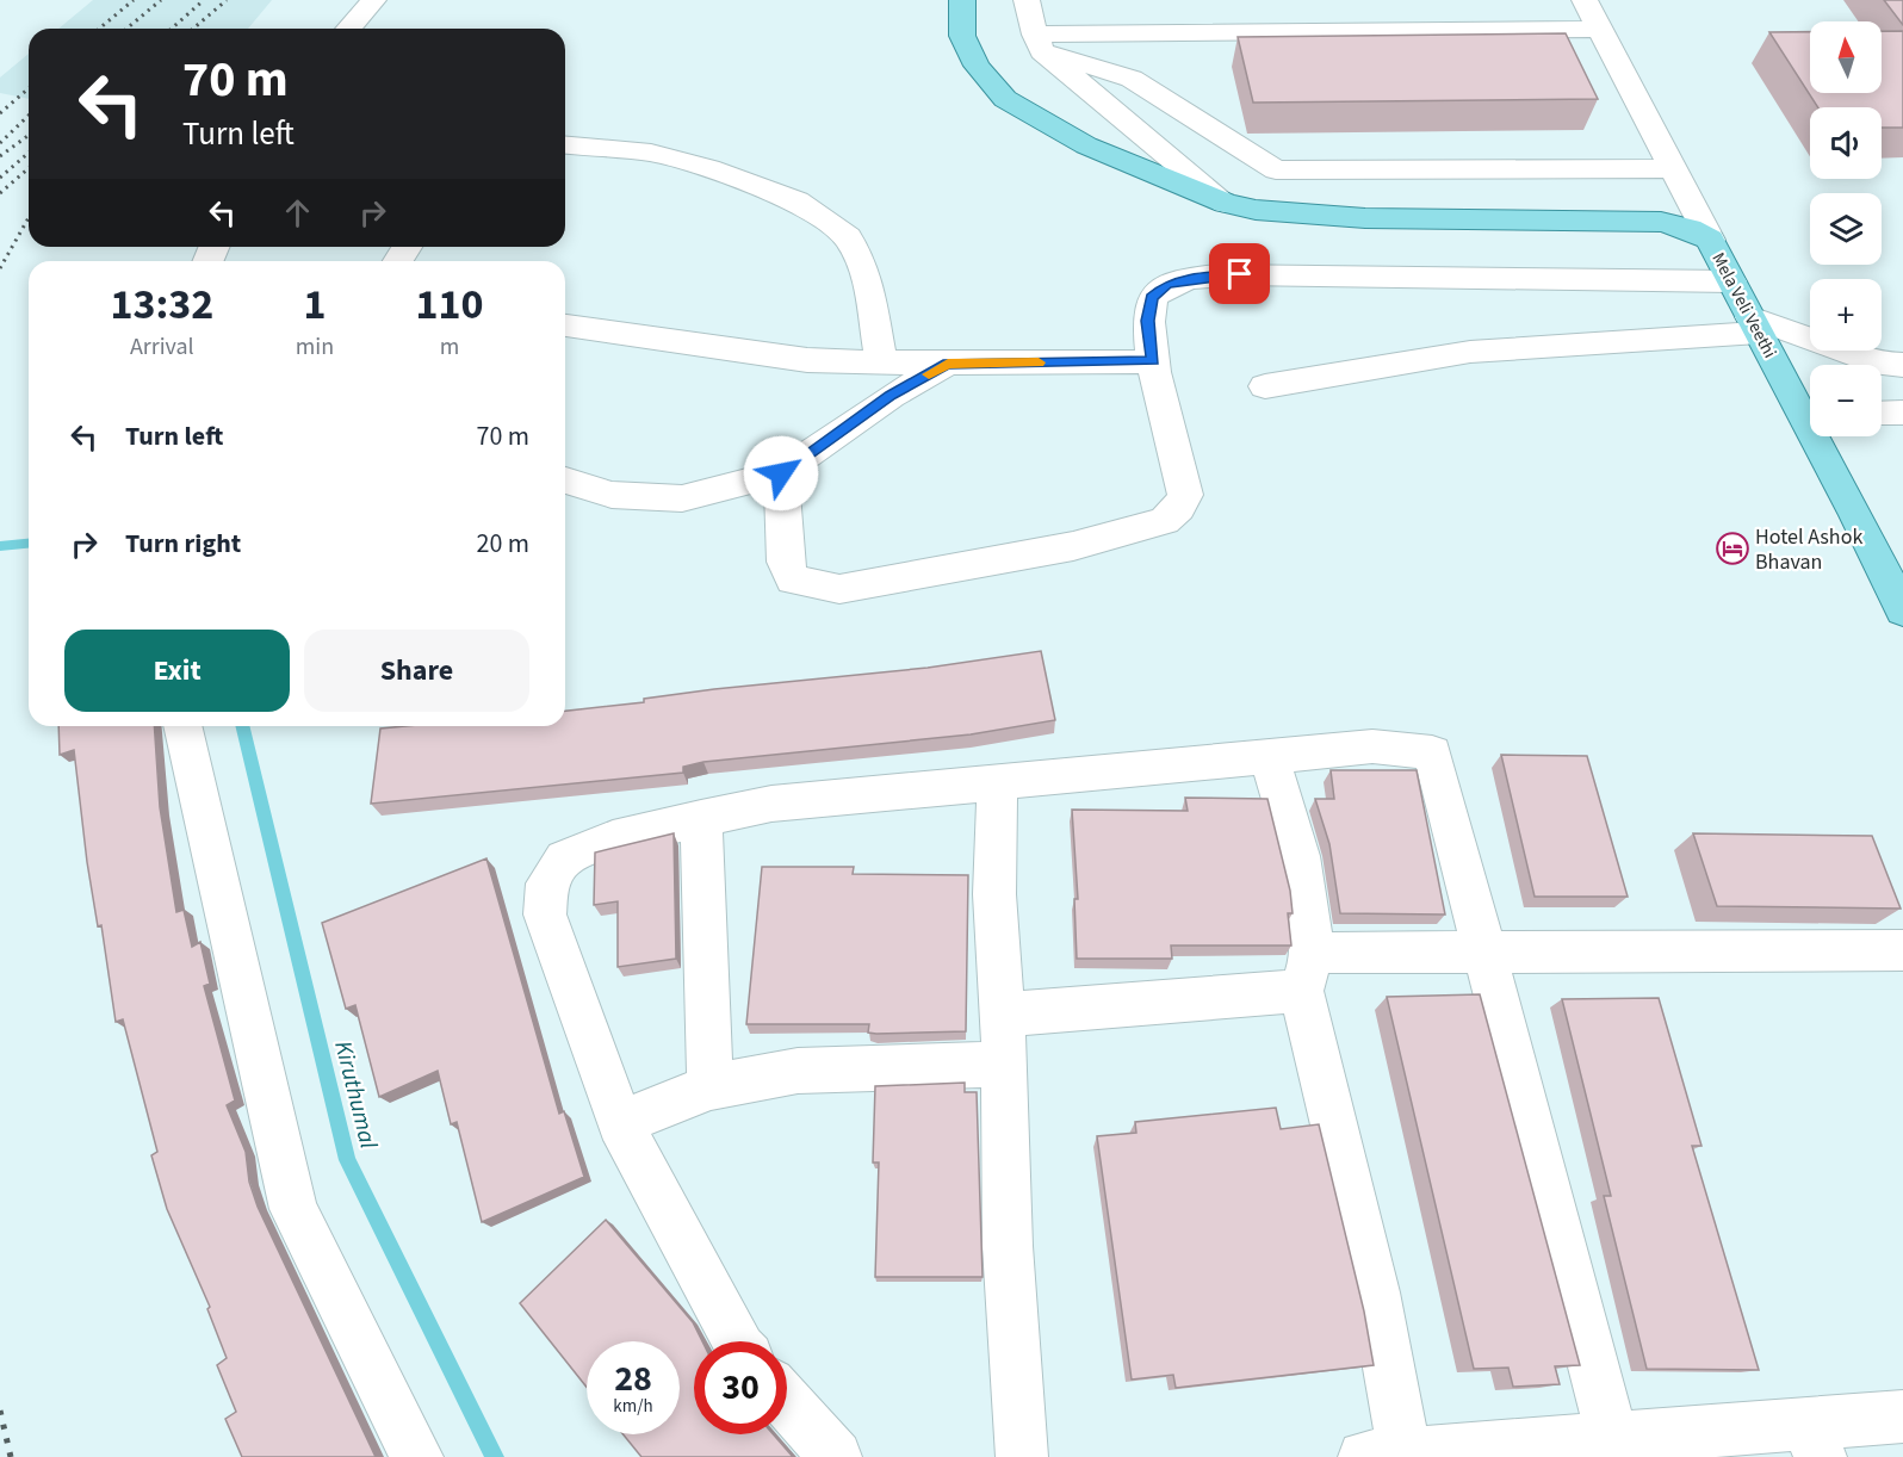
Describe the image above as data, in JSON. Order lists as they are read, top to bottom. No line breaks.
{"streets":{"main road":["Mela Veli Veethi"]},"water":["Kiruthumal"],"places":{"hotel":["Hotel Ashok Bhavan"]},"north":"top","page":{"map_buttons":["+","−"],"turn":["70 m","Turn left"],"eta":["13:32","Arrival","1","min","110","m"],"list":[{"name":"Turn left","value":"70 m"},{"name":"Turn right","value":"20 m"}],"buttons":["Exit","Share"],"speed":"28 km/h","limit":"30"}}
